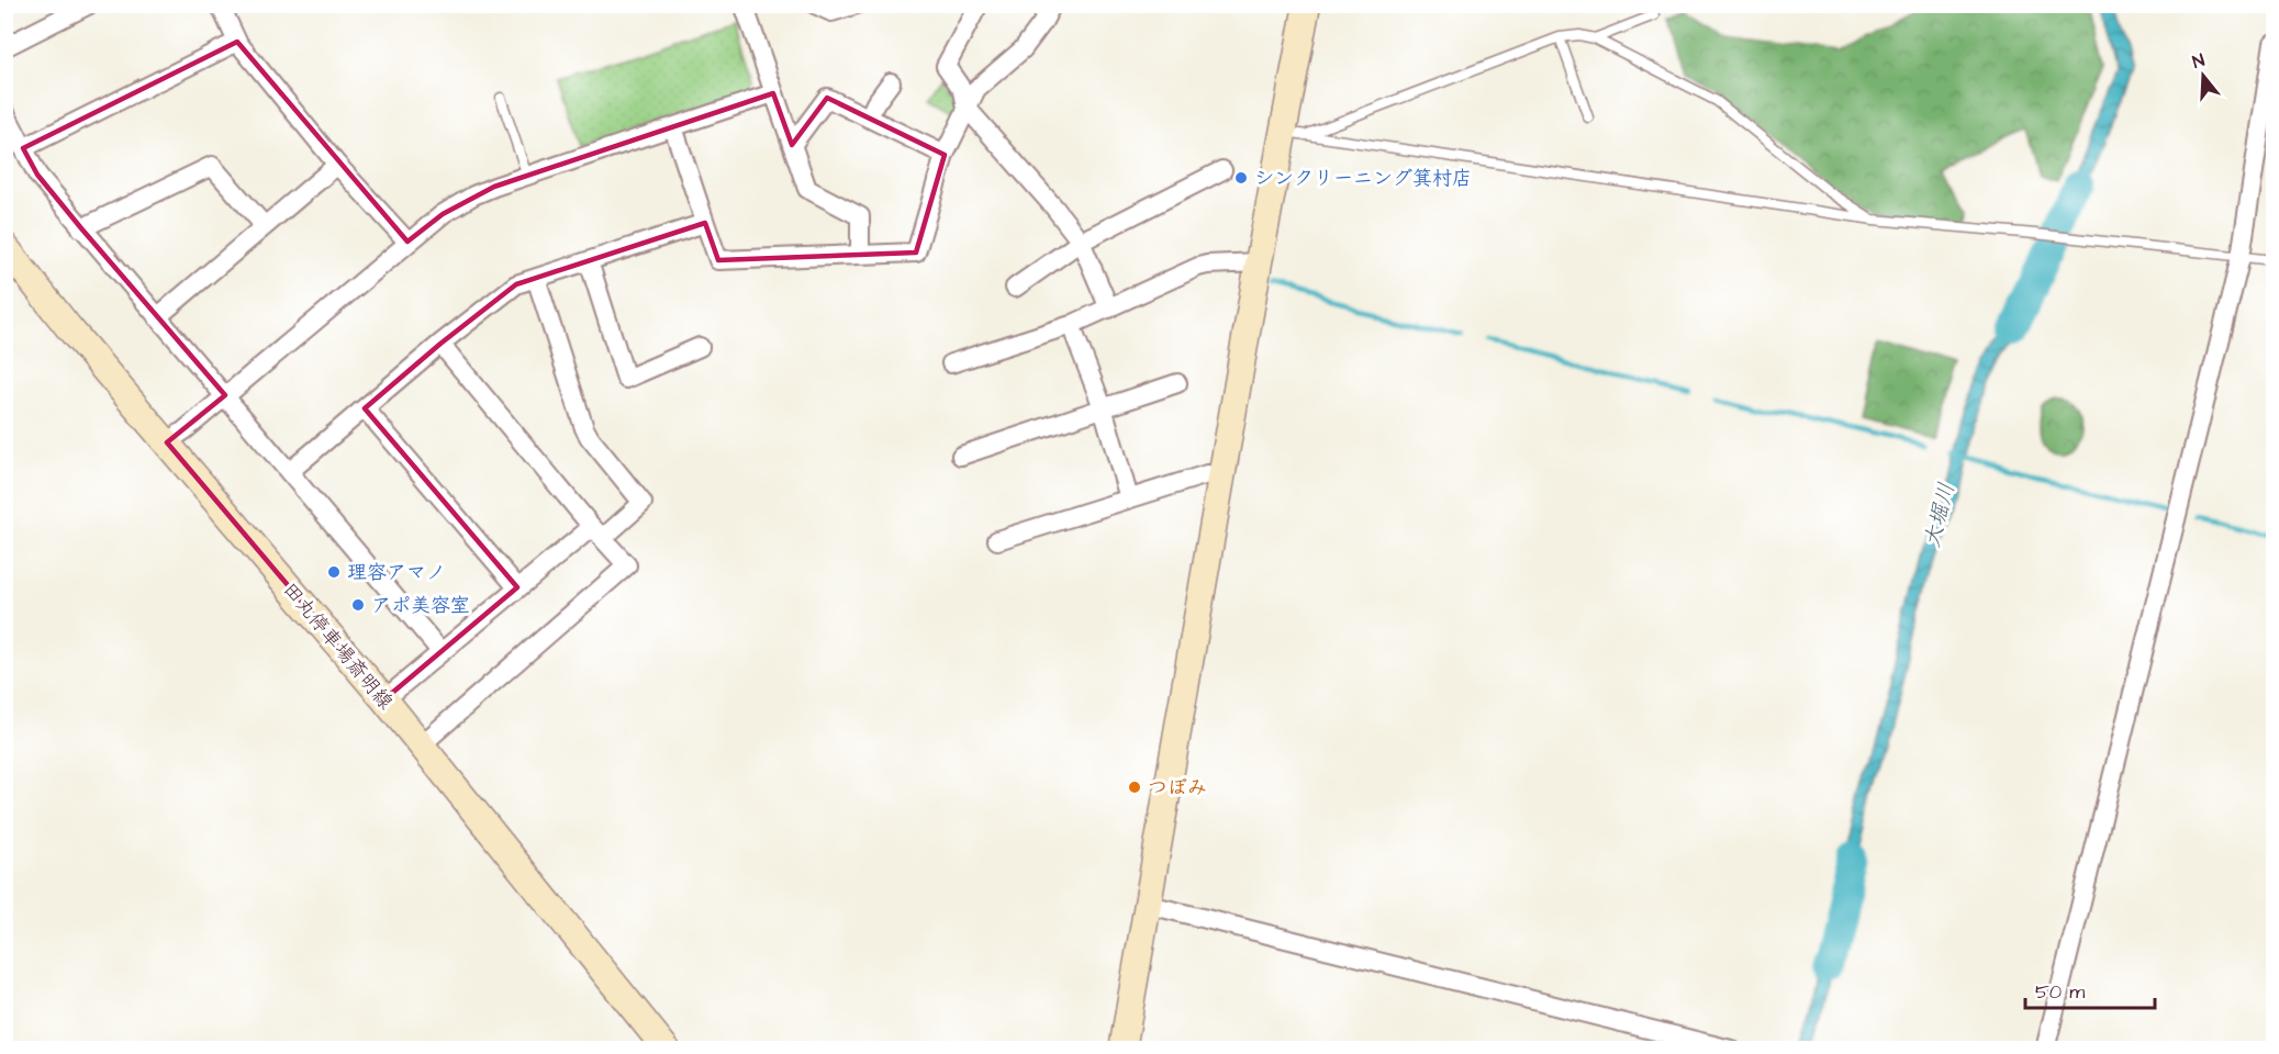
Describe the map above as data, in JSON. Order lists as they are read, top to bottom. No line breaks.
{"streets":{"street":["田丸停車場斎明線"]},"water":["大堀川"],"places":["シンクリーニング箕村店","理容アマノ","アポ美容室","つぼみ"],"scale_bar":"50 m","north":"top"}
